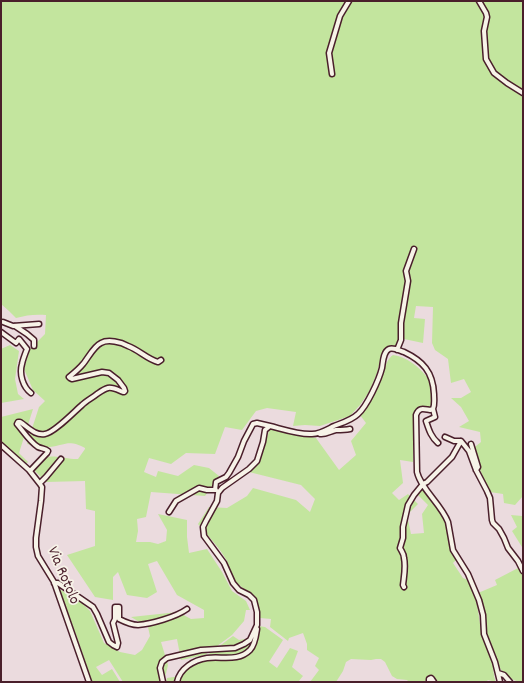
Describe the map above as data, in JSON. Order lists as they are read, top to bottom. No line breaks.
{"streets":{"street":["Via Rotolo"]}}
